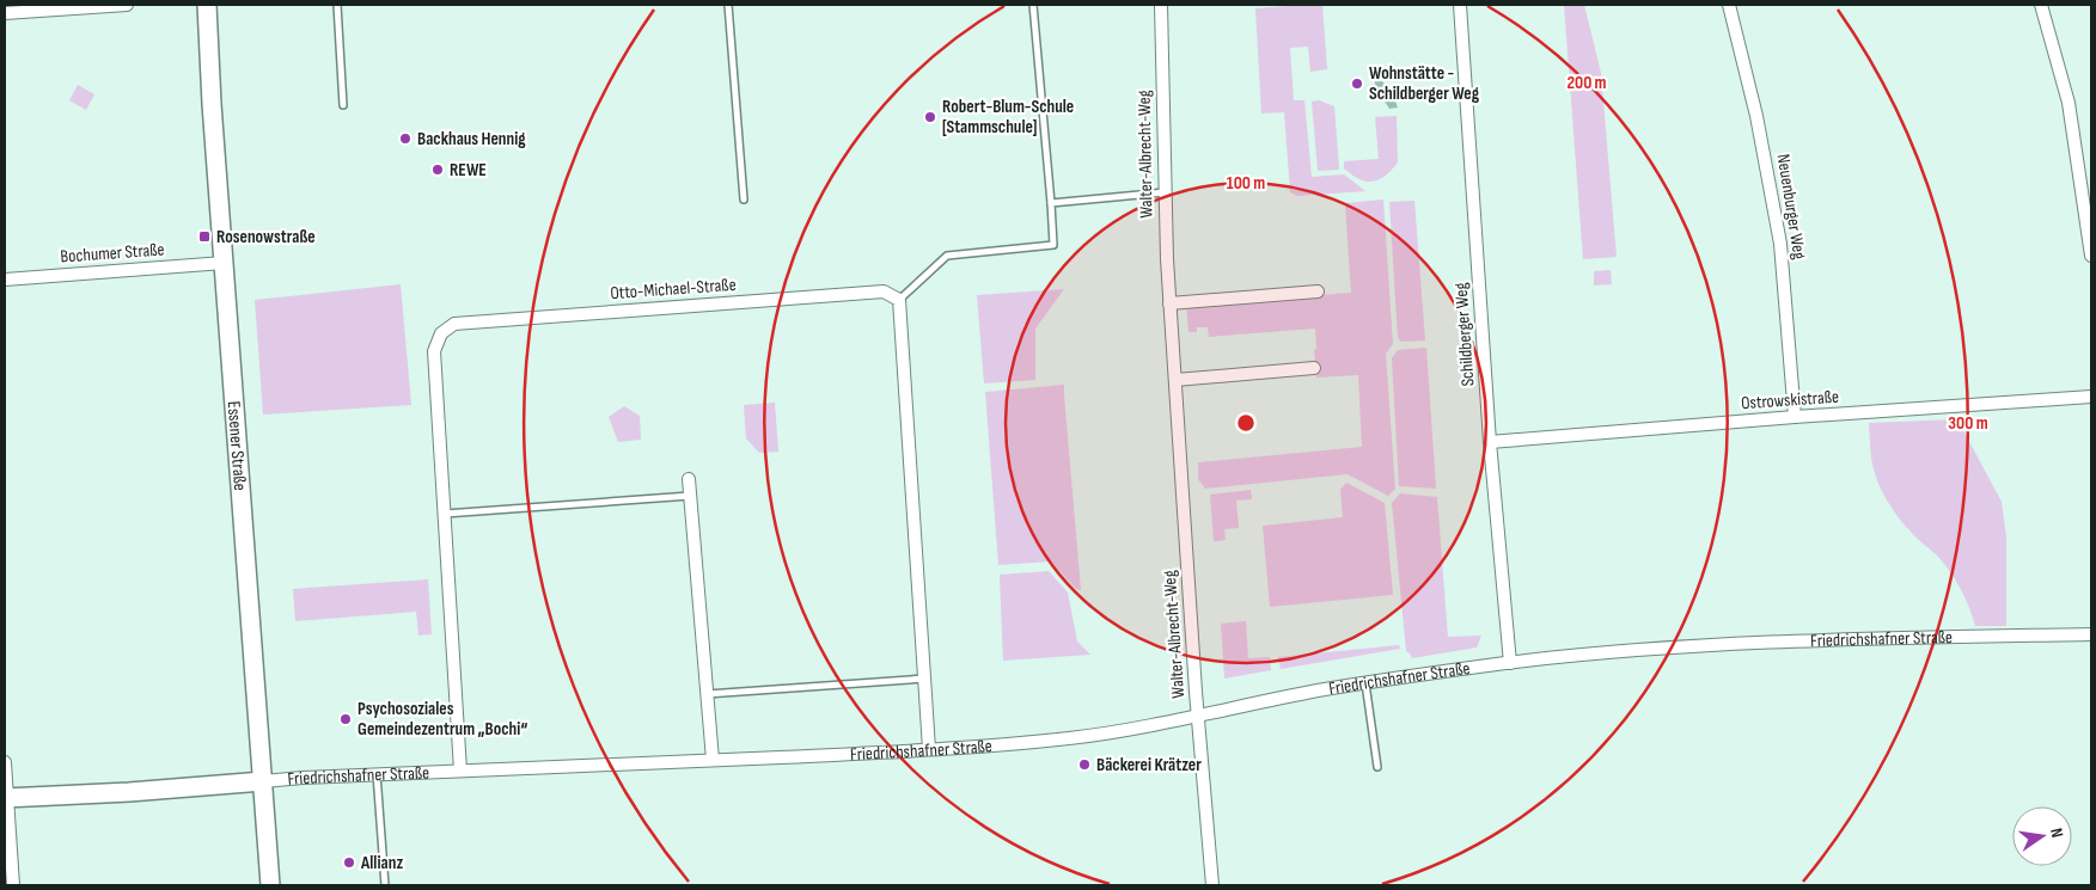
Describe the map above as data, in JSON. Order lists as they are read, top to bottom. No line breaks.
{"streets":{"main road":["Essener Straße","Friedrichshafner Straße"],"street":["Walter-Albrecht-Weg","Neuenburger Weg","Bochumer Straße","Otto-Michael-Straße","Schildberger Weg","Ostrowskistraße"]},"crossings":[["Walter-Albrecht-Weg","Friedrichshafner Straße"],["Neuenburger Weg","Ostrowskistraße"],["Bochumer Straße","Essener Straße"],["Otto-Michael-Straße","Friedrichshafner Straße"],["Schildberger Weg","Ostrowskistraße"],["Schildberger Weg","Friedrichshafner Straße"],["Essener Straße","Friedrichshafner Straße"]],"places":{"other":["Wohnstätte - Schildberger Weg","Robert-Blum-Schule [Stammschule]","Backhaus Hennig","REWE","Psychosoziales Gemeindezentrum „Bochi“","Bäckerei Krätzer","Allianz"],"transit":["Rosenowstraße"]},"north":"right","rings":["200 m","100 m","300 m"]}
